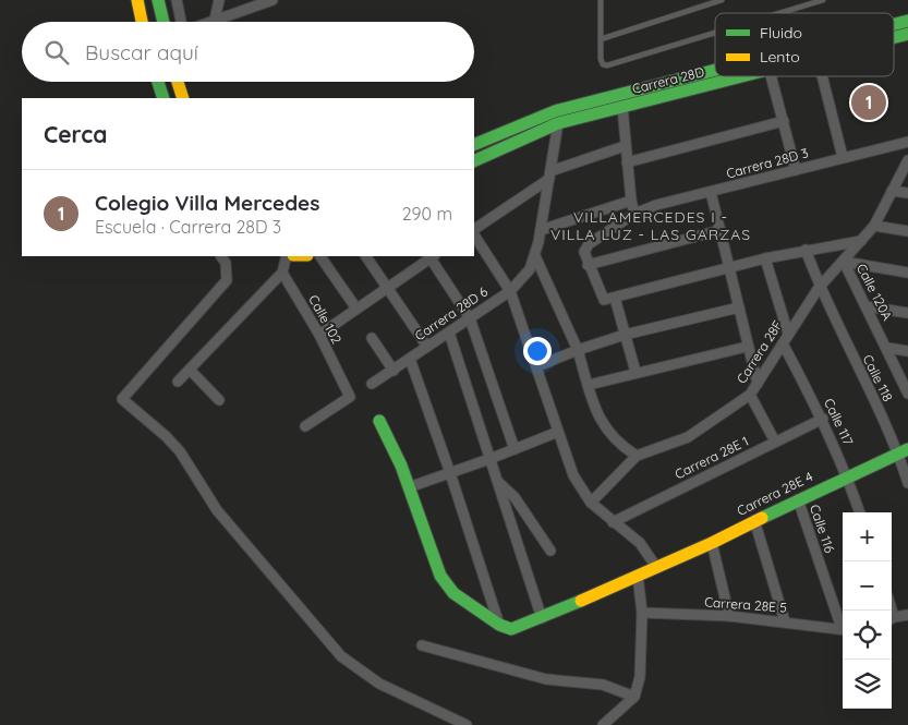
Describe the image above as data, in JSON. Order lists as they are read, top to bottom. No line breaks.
{"streets":{"street":["Carrera 28D","Carrera 28D 3","Calle 120A","Carrera 28D 6","Calle 102","Carrera 28F","Calle 118","Calle 117","Carrera 28E 1","Carrera 28E 4","Calle 116","Carrera 28E 5"]},"crossings":[["Carrera 28D","Carrera 28D 6"],["Calle 120A","Carrera 28F"],["Carrera 28F","Calle 118"],["Carrera 28F","Calle 117"],["Calle 118","Carrera 28E 4"],["Calle 117","Carrera 28E 1"],["Calle 117","Carrera 28E 4"],["Carrera 28E 4","Calle 116"]],"districts":["VILLAMERCEDES I - VILLA LUZ - LAS GARZAS"],"legend":["Fluido","Lento"],"page":{"search":"Buscar aquí","pins":"1","heading":"Cerca","list":[{"mark":"1","name":"Colegio Villa Mercedes","note":"Escuela · Carrera 28D 3","value":"290 m"}],"map_buttons":["+","−"]}}
